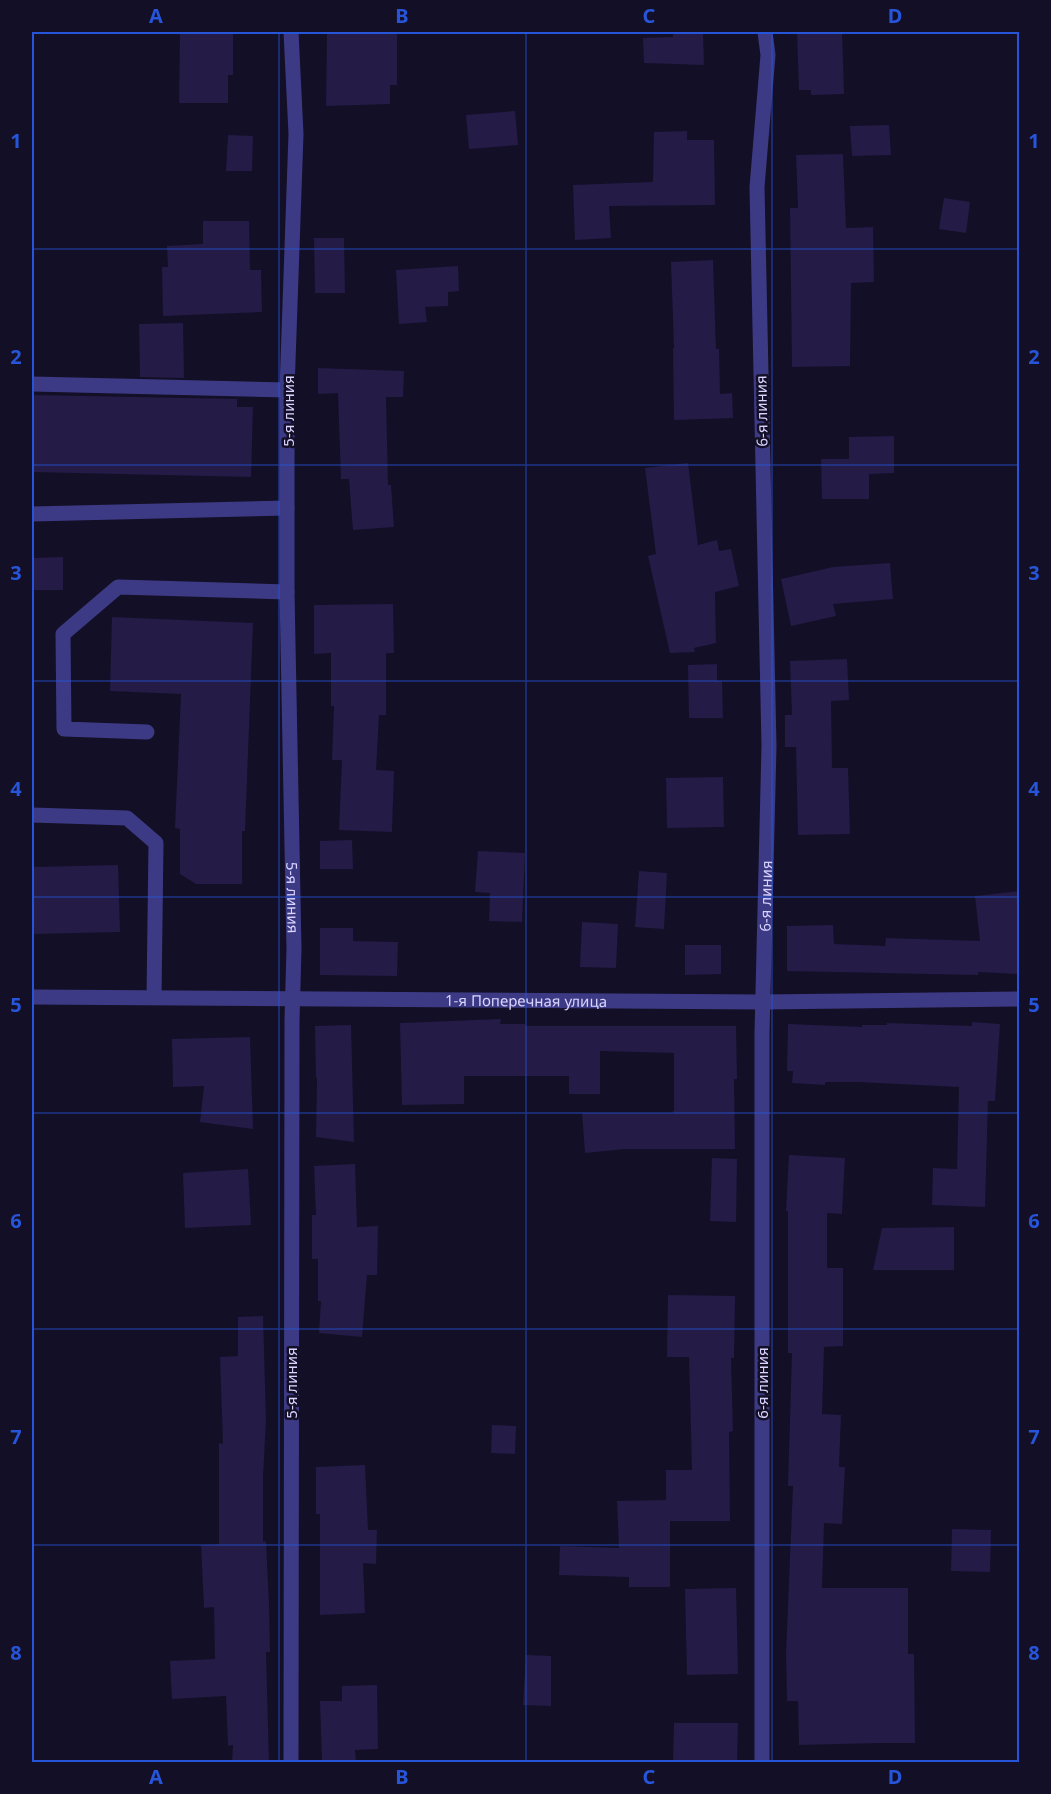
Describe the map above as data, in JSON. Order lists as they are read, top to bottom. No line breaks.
{"streets":{"street":["5-я линия","6-я линия","1-я Поперечная улица"]},"crossings":[["5-я линия","1-я Поперечная улица"],["6-я линия","1-я Поперечная улица"]],"grid":{"columns":["A","B","C","D"],"rows":["1","2","3","4","5","6","7","8"]}}
